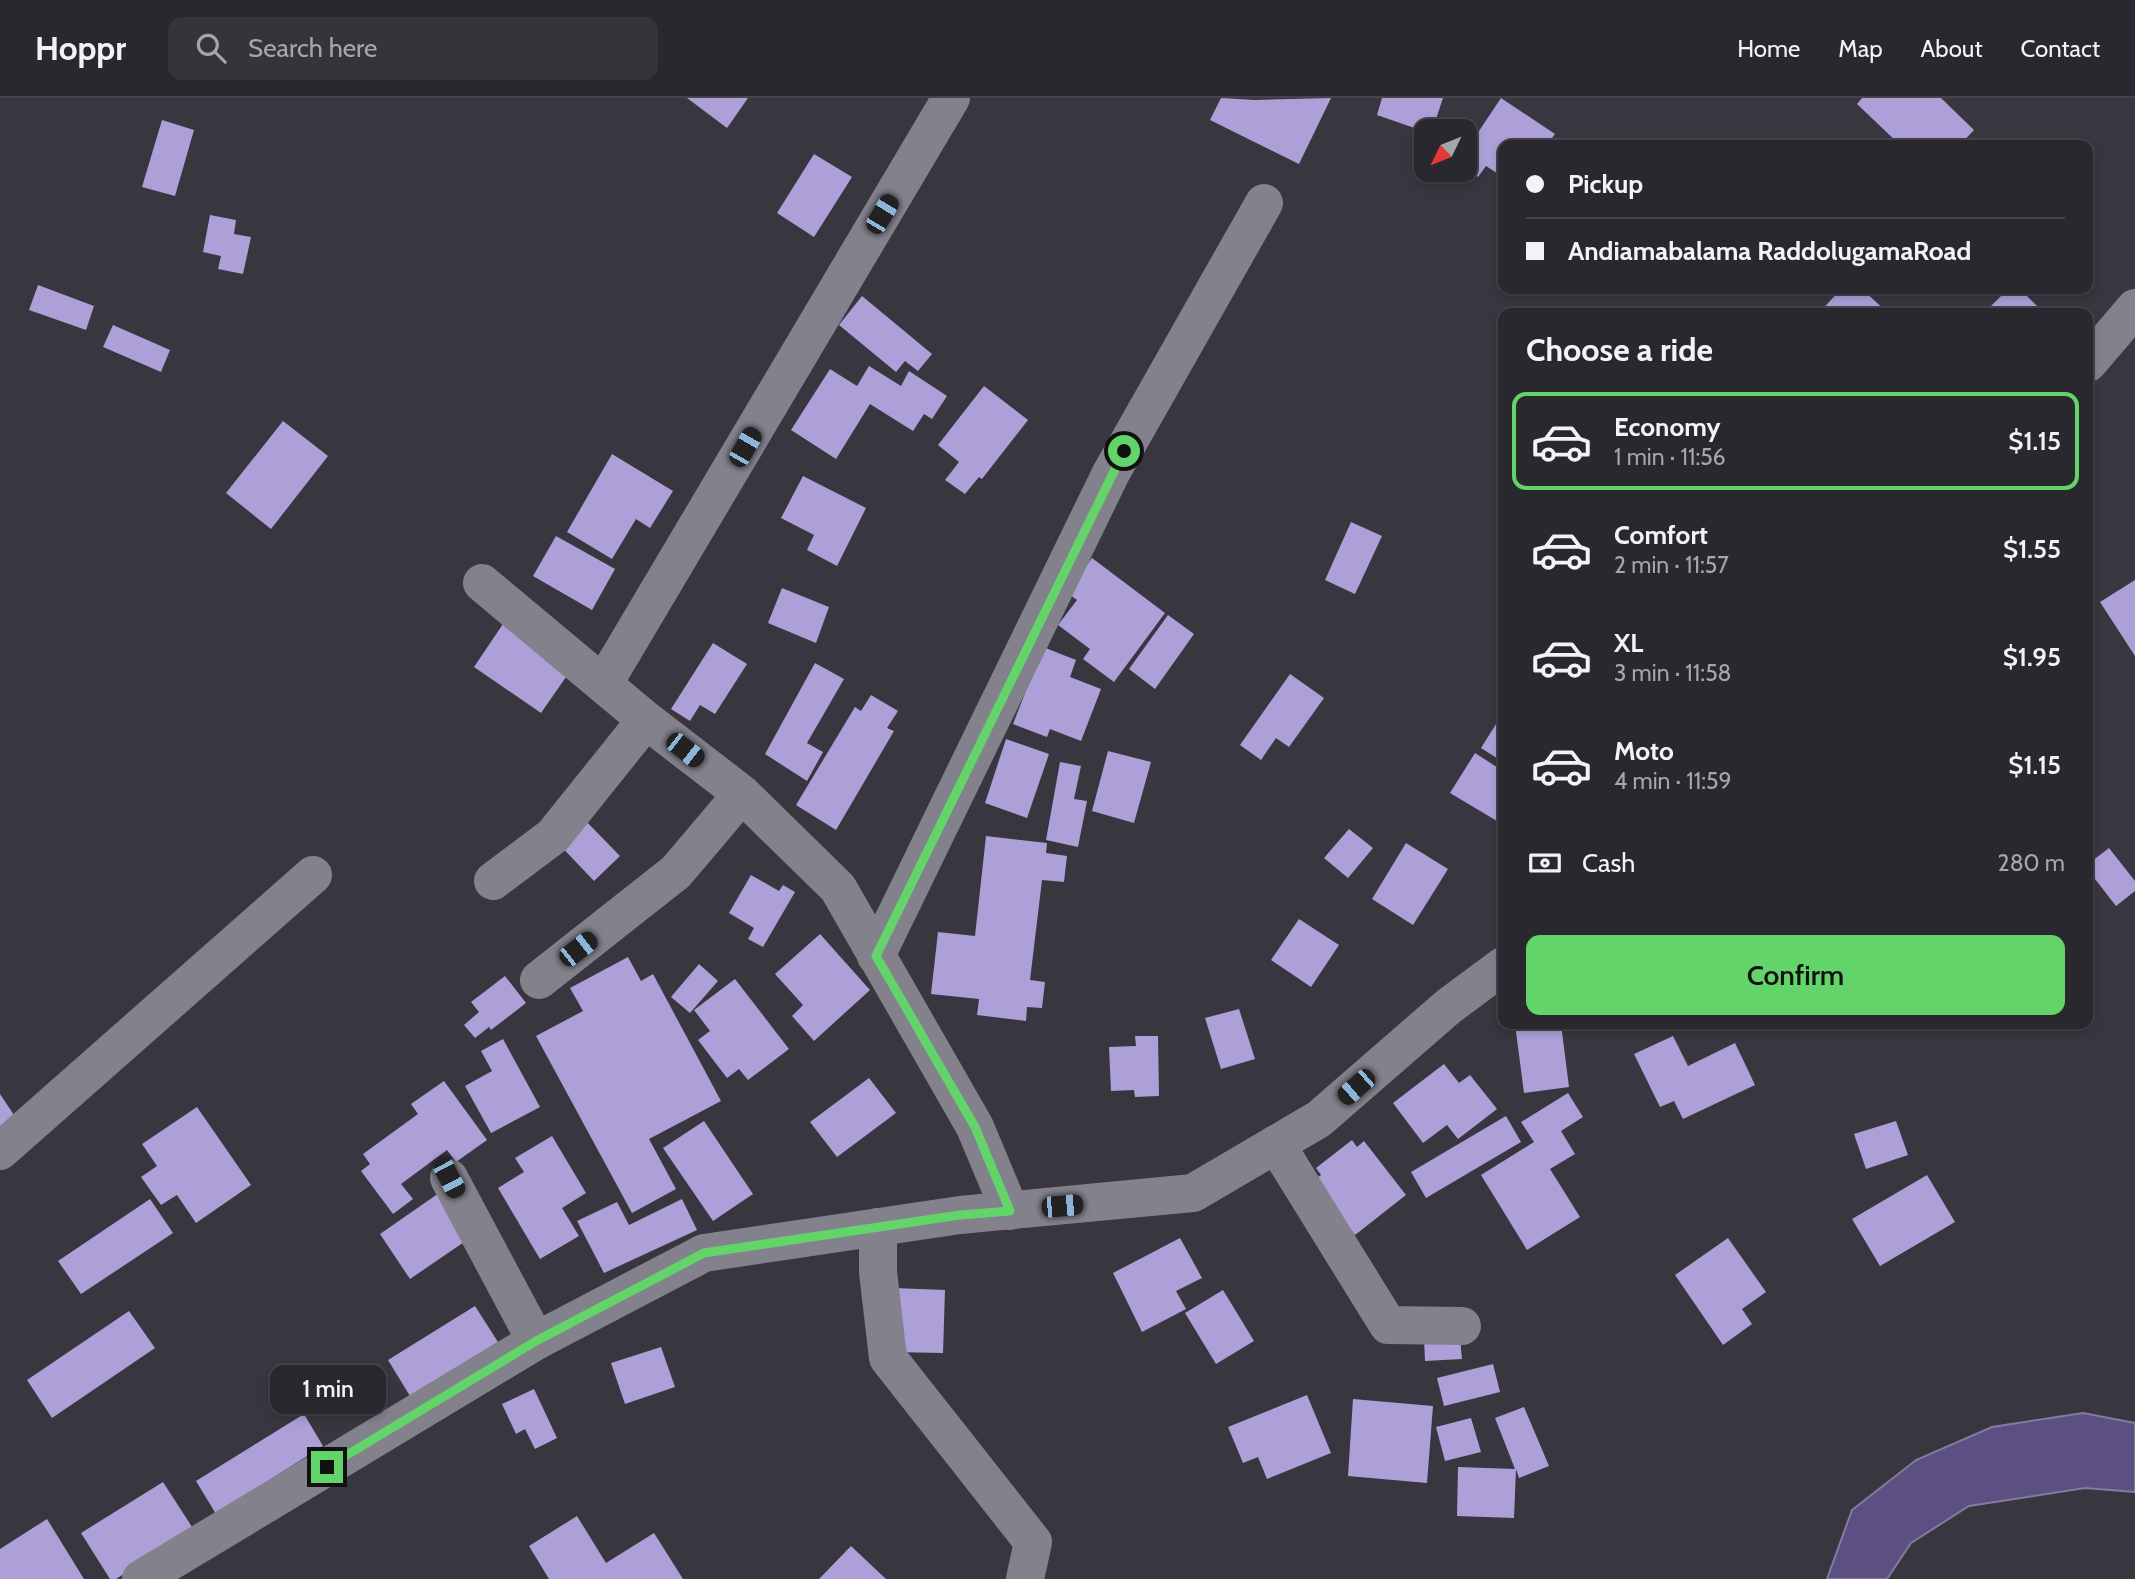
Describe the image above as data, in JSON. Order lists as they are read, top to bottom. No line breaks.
{"north":"bottom left","page":{"header":"Hoppr","search":"Search here","nav":["Home","Map","About","Contact"],"banner":["Pickup","Andiamabalama RaddolugamaRoad"],"heading":"Choose a ride","list":[{"name":"Economy","note":"1 min · 11:56","value":"$1.15"},{"name":"Comfort","note":"2 min · 11:57","value":"$1.55"},{"name":"XL","note":"3 min · 11:58","value":"$1.95"},{"name":"Moto","note":"4 min · 11:59","value":"$1.15"}],"pay":["Cash","280 m"],"buttons":"Confirm","bubble":"1 min"}}
